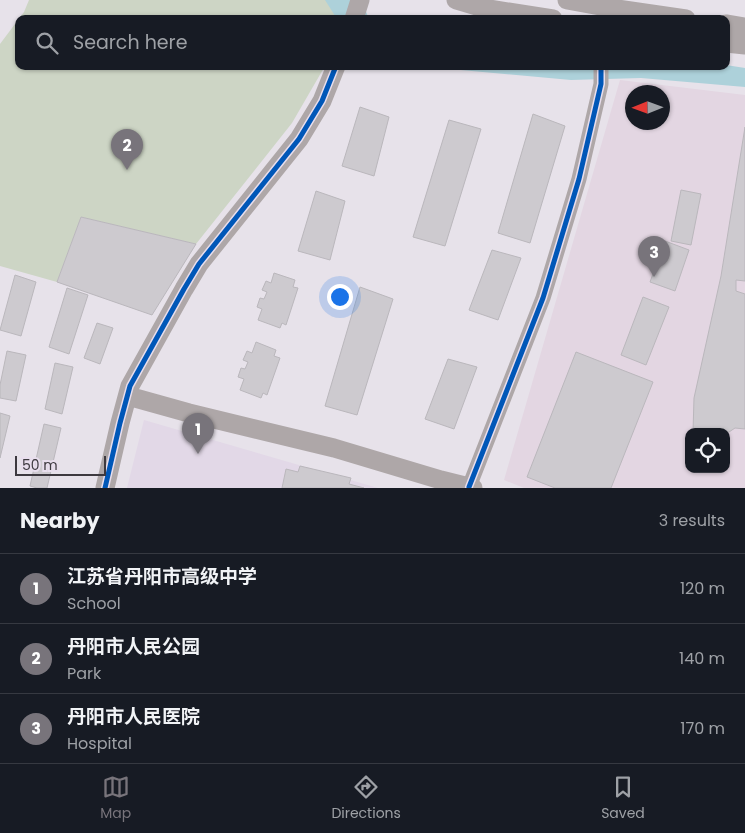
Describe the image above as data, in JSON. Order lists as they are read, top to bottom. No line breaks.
{"scale_bar":"50 m","north":"left","page":{"search":"Search here","pins":["2","3","1"],"scale":"50 m","heading":["Nearby","3 results"],"list":[{"mark":"1","name":"江苏省丹阳市高级中学","note":"School","value":"120 m"},{"mark":"2","name":"丹阳市人民公园","note":"Park","value":"140 m"},{"mark":"3","name":"丹阳市人民医院","note":"Hospital","value":"170 m"}],"nav":["Map","Directions","Saved"]}}
